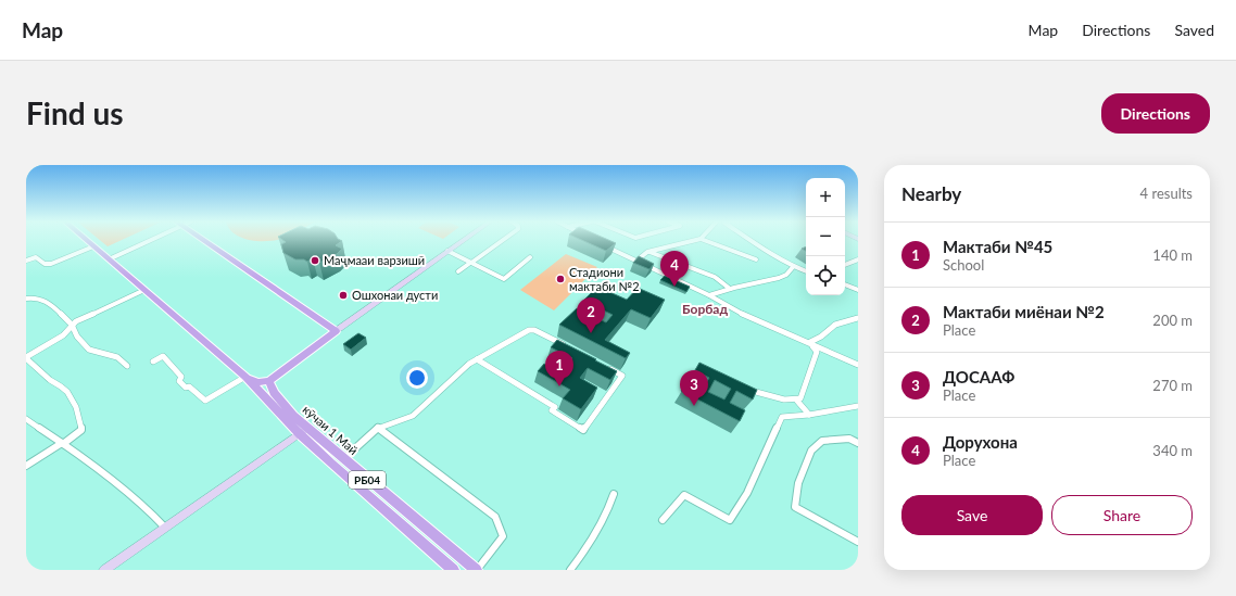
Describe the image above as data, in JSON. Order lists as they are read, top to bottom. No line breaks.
{"streets":{"main road":["кӯчаи 1 Май","РБ04"]},"districts":["Борбад"],"places":["Маҷмааи варзишӣ","Стадиони мактаби №2","Ошхонаи дусти"],"page":{"header":"Map","nav":["Map","Directions","Saved"],"buttons":["Directions",["Save","Share"]],"title":"Find us","heading":["Nearby","4 results"],"map_buttons":["+","−"],"list":[{"mark":"1","name":"Мактаби №45","note":"School","value":"140 m"},{"mark":"2","name":"Мактаби миёнаи №2","note":"Place","value":"200 m"},{"mark":"3","name":"ДОСААФ","note":"Place","value":"270 m"},{"mark":"4","name":"Дорухона","note":"Place","value":"340 m"}],"pins":["4","2","1","3"]}}
